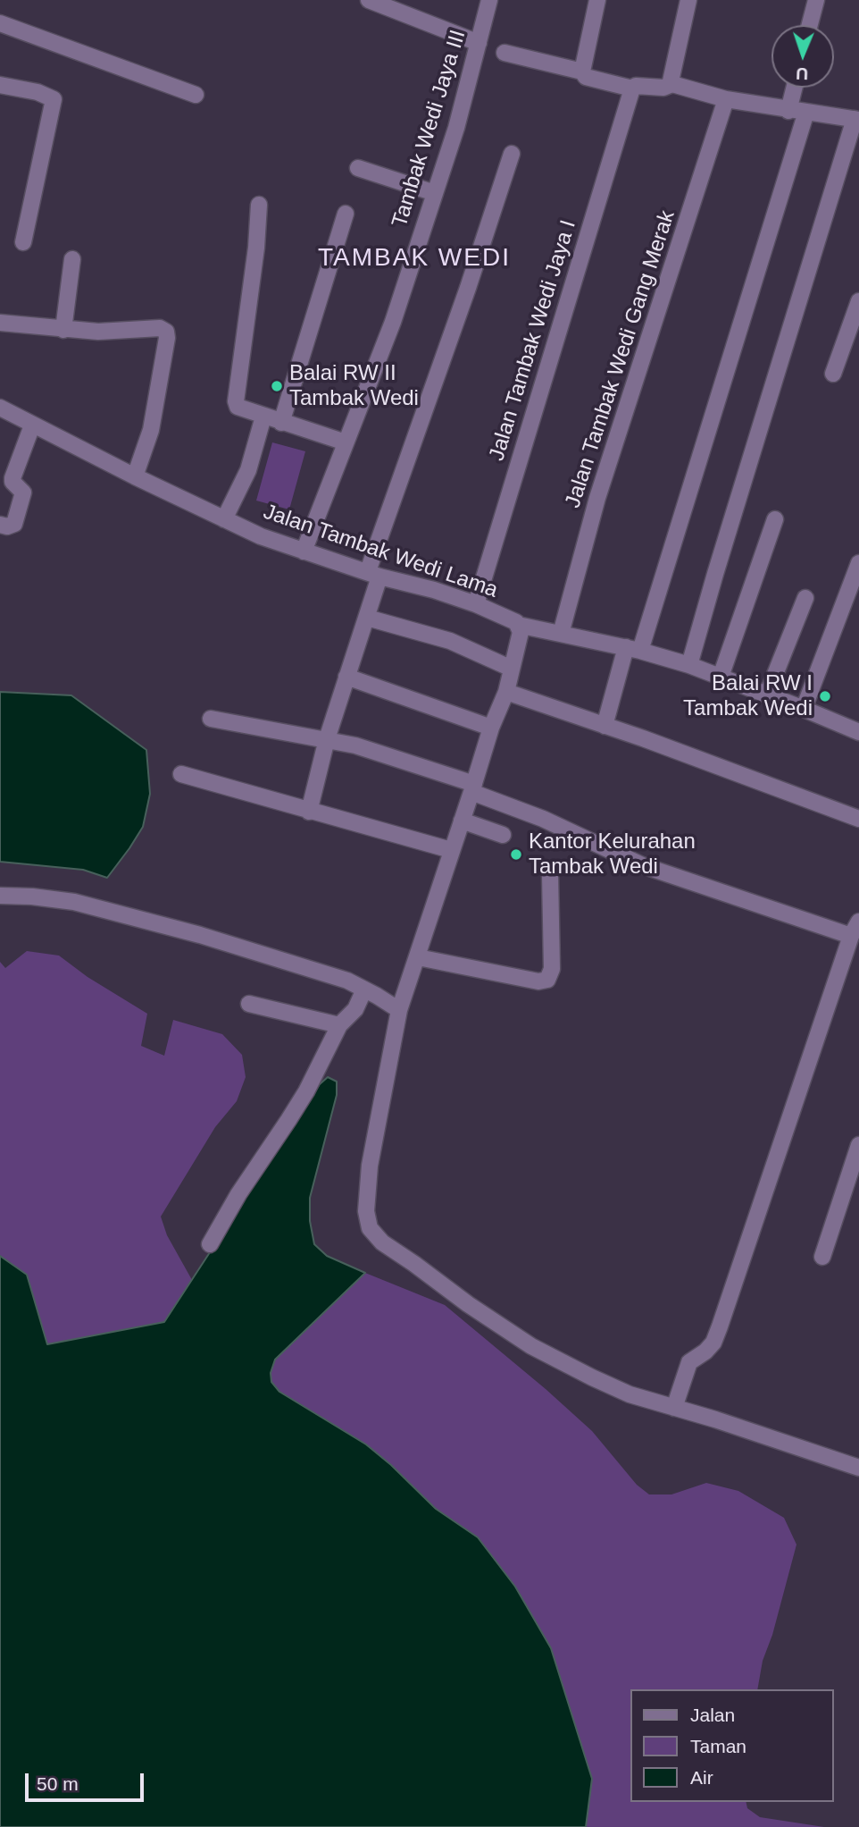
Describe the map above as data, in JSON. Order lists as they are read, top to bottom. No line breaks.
{"streets":{"street":["Tambak Wedi Jaya III","Jalan Tambak Wedi Jaya I","Jalan Tambak Wedi Gang Merak","Jalan Tambak Wedi Lama"]},"crossings":[["Tambak Wedi Jaya III","Jalan Tambak Wedi Lama"],["Jalan Tambak Wedi Jaya I","Jalan Tambak Wedi Lama"],["Jalan Tambak Wedi Gang Merak","Jalan Tambak Wedi Lama"]],"districts":["TAMBAK WEDI"],"places":["Balai RW II Tambak Wedi","Balai RW I Tambak Wedi","Kantor Kelurahan Tambak Wedi"],"legend":["Jalan","Taman","Air"],"scale_bar":"50 m","north":"bottom"}
